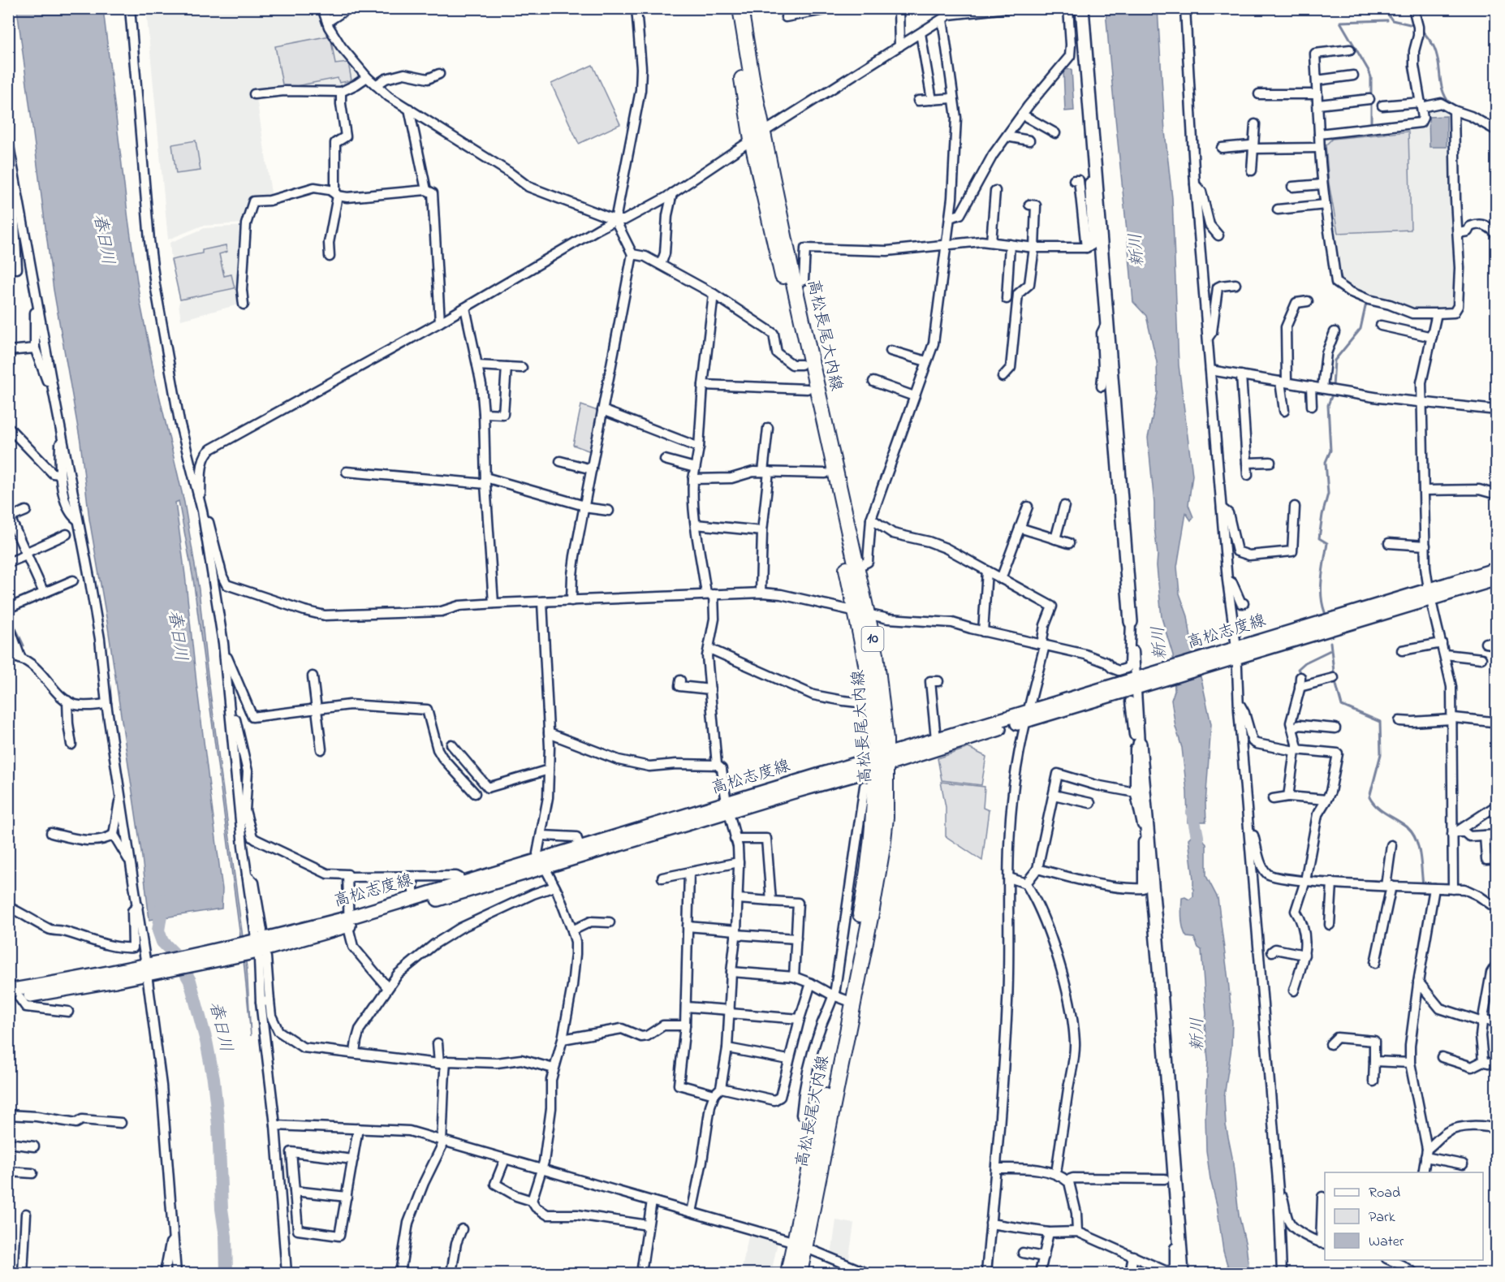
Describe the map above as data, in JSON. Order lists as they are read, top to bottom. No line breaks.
{"streets":{"main road":["高松長尾大内線","高松志度線","10"]},"crossings":[["高松長尾大内線","高松志度線"]],"water":["春日川","新川"],"legend":["Road","Park","Water"]}
